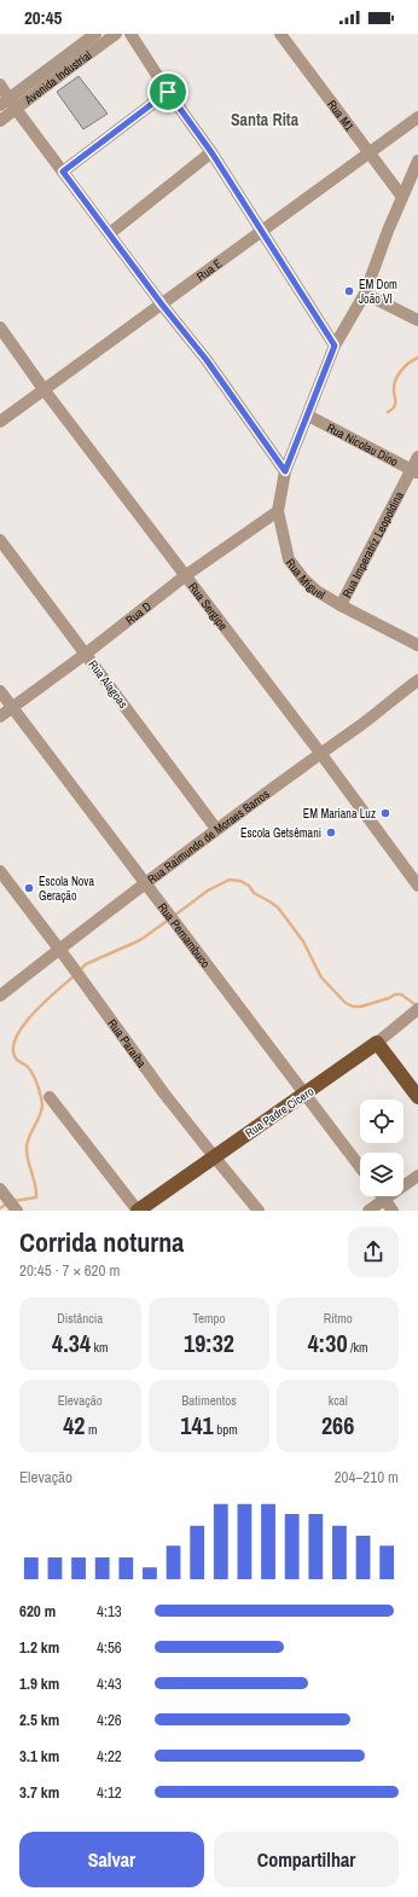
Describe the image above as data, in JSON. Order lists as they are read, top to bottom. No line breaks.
{"streets":{"main road":["Rua Padre Cicero"],"street":["Avenida Industrial","Rua M1","Rua E","Rua Nicolau Dino","Rua Imperatriz Leopoldina","Rua Miguel","Rua Sergipe","Rua D","Rua Alagoas","Rua Raimundo de Moraes Barros","Rua Pernambuco","Rua Paraíba"]},"crossings":[["Rua M1","Rua E"],["Rua M1","Rua Miguel"],["Rua E","Rua Sergipe"],["Rua Nicolau Dino","Rua Imperatriz Leopoldina"],["Rua Nicolau Dino","Rua Miguel"],["Rua Imperatriz Leopoldina","Rua Miguel"],["Rua Miguel","Rua D"],["Rua Sergipe","Rua D"],["Rua Sergipe","Rua Raimundo de Moraes Barros"],["Rua D","Rua Alagoas"],["Rua D","Rua Pernambuco"],["Rua Alagoas","Rua Raimundo de Moraes Barros"],["Rua Raimundo de Moraes Barros","Rua Pernambuco"],["Rua Raimundo de Moraes Barros","Rua Paraíba"],["Rua Pernambuco","Rua Padre Cicero"],["Rua Paraíba","Rua Padre Cicero"]],"districts":["Santa Rita"],"places":["EM Dom João VI","EM Mariana Luz","Escola Getsêmani","Escola Nova Geração"],"page":{"status":"20:45","heading":["Corrida noturna","20:45 · 7 × 620 m"],"stats":[["Distância","4.34 km"],["Tempo","19:32"],["Ritmo","4:30 /km"],["Elevação","42 m"],["Batimentos","141 bpm"],["kcal","266"]],"chart":["Elevação","204–210 m"],"list":[{"name":"620 m","note":"4:13"},{"name":"1.2 km","note":"4:56"},{"name":"1.9 km","note":"4:43"},{"name":"2.5 km","note":"4:26"},{"name":"3.1 km","note":"4:22"},{"name":"3.7 km","note":"4:12"}],"buttons":["Salvar","Compartilhar"]}}
